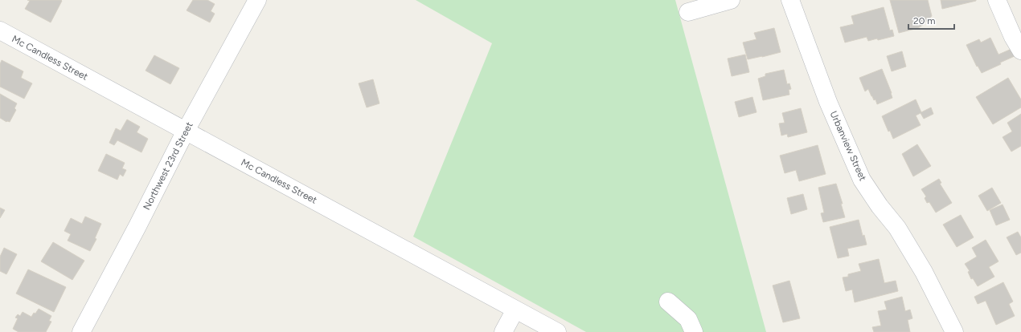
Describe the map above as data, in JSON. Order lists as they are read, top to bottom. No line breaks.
{"streets":{"street":["Mc Candless Street","Urbanview Street","Northwest 23rd Street"]},"crossings":[["Mc Candless Street","Northwest 23rd Street"]],"scale_bar":"20 m"}
